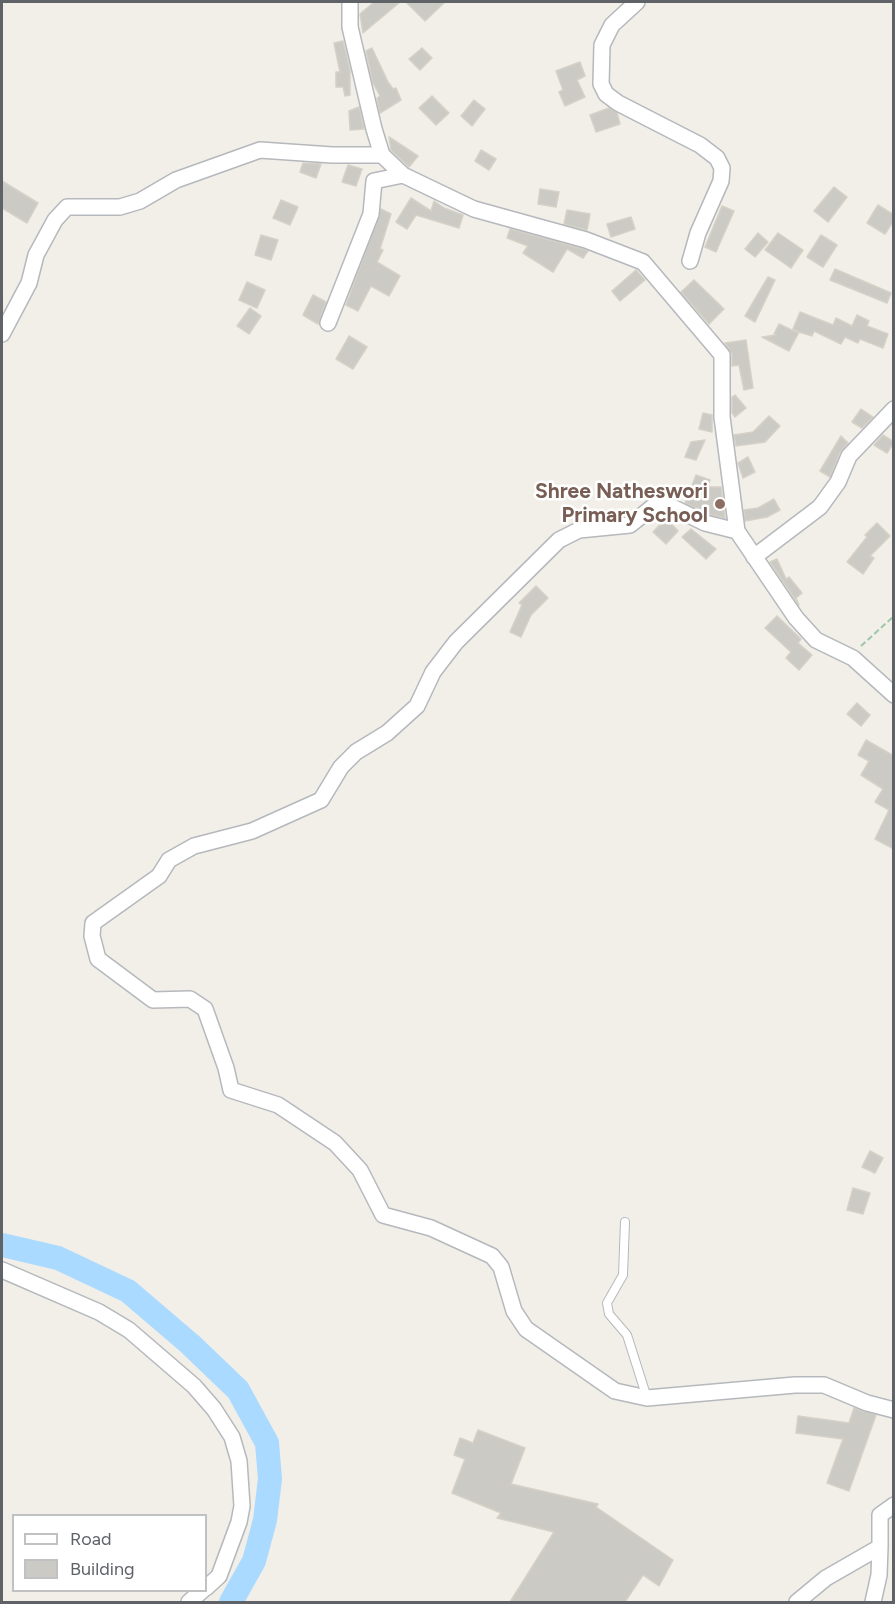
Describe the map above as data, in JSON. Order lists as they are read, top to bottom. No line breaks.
{"places":["Shree Natheswori Primary School"],"legend":["Road","Building"]}
